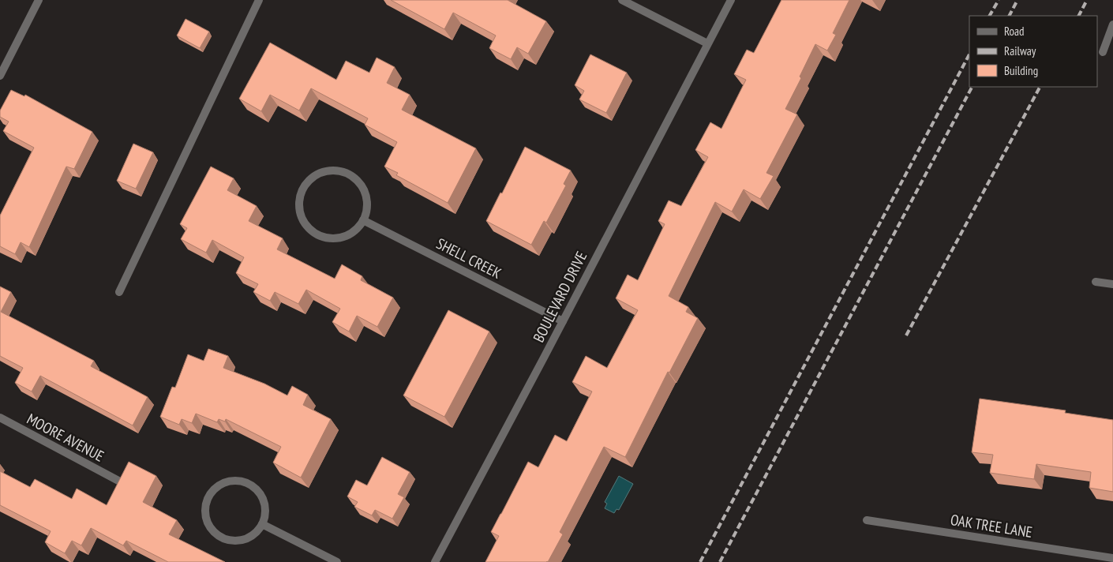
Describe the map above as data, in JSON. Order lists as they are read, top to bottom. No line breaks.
{"streets":{"street":["SHELL CREEK","BOULEVARD DRIVE","MOORE AVENUE","OAK TREE LANE"]},"crossings":[["SHELL CREEK","BOULEVARD DRIVE"]],"legend":["Road","Railway","Building"]}
